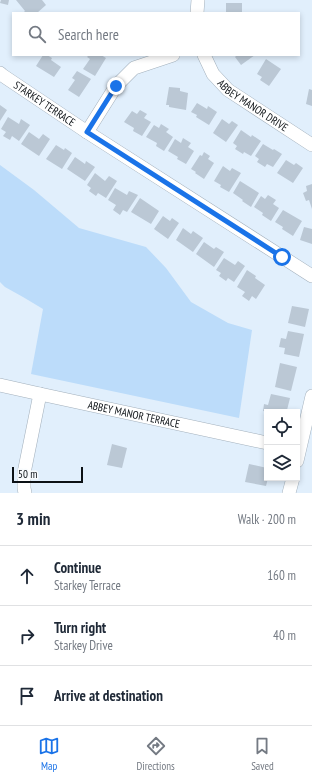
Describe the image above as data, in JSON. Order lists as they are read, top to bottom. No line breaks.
{"streets":{"street":["STARKEY TERRACE","ABBEY MANOR DRIVE","ABBEY MANOR TERRACE"]},"scale_bar":"50 m","page":{"search":"Search here","scale":"50 m","heading":["3 min","Walk · 200 m"],"list":[["Continue","Starkey Terrace","160 m"],["Turn right","Starkey Drive","40 m"],"Arrive at destination"],"nav":["Map","Directions","Saved"]}}
